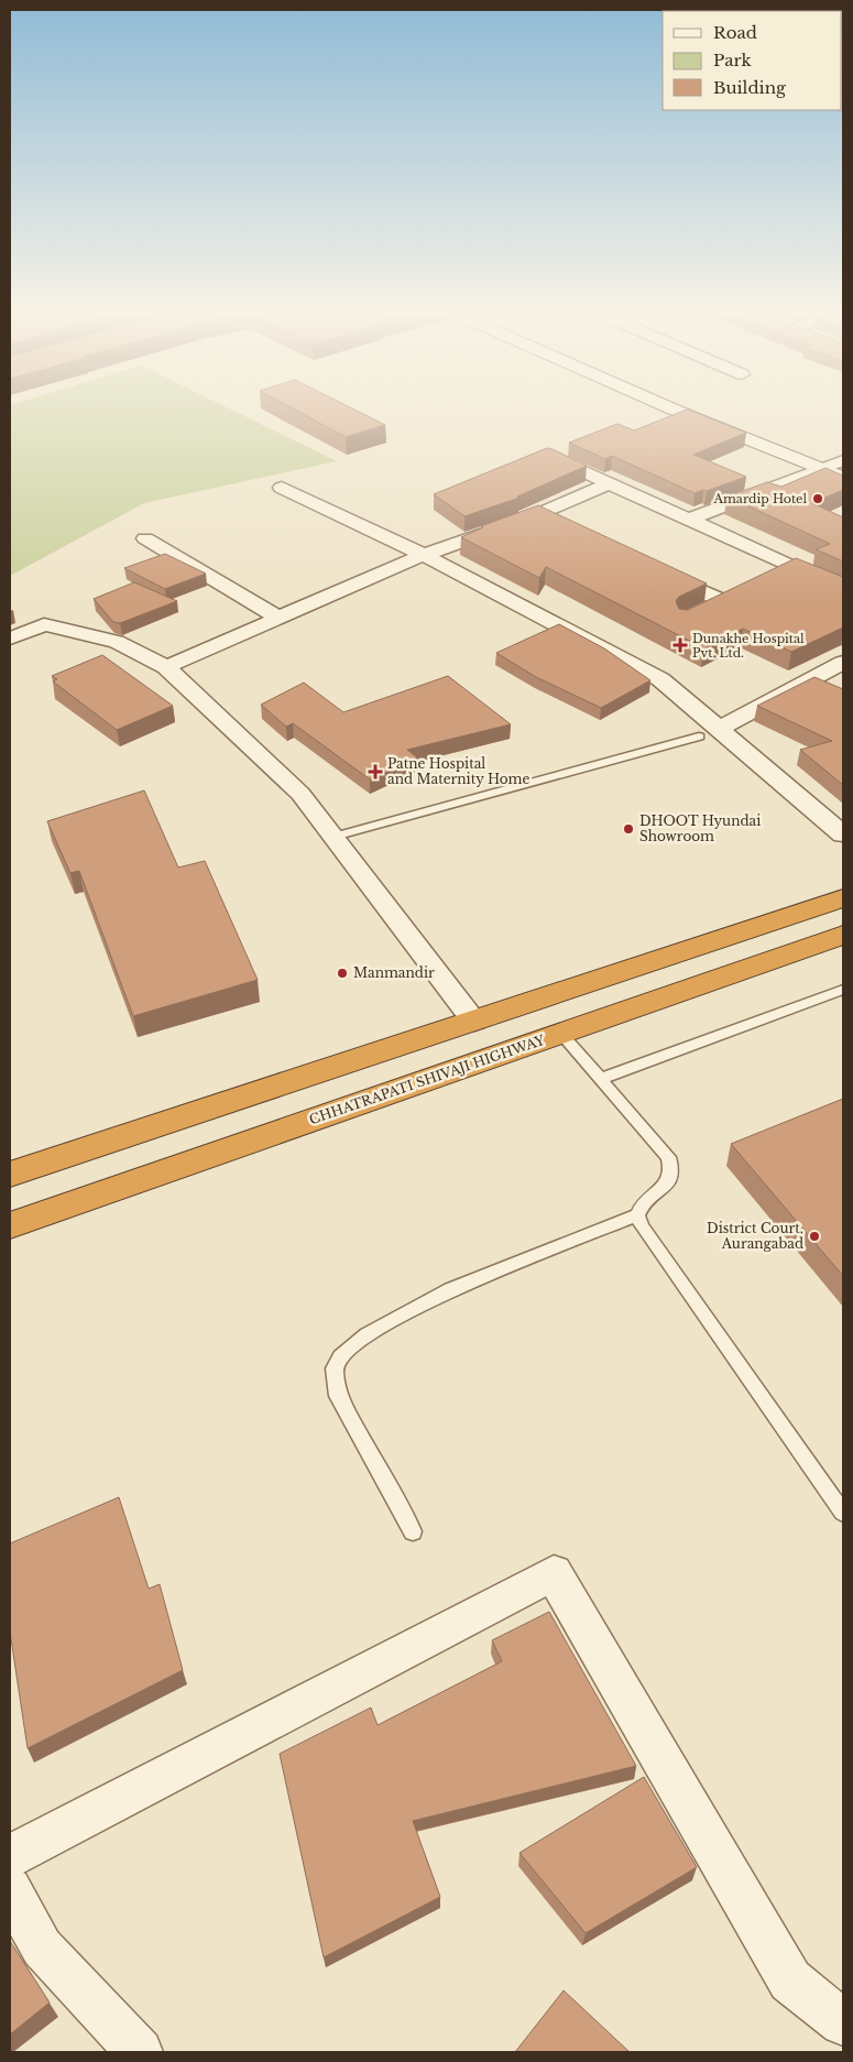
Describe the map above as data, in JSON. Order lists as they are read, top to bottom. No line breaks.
{"streets":{"highway":["CHHATRAPATI SHIVAJI HIGHWAY"]},"places":{"other":["Amardip Hotel","DHOOT Hyundai Showroom","Manmandir","District Court, Aurangabad"],"health":["Dunakhe Hospital Pvt. Ltd.","Patne Hospital and Maternity Home"]},"legend":["Road","Park","Building"]}
